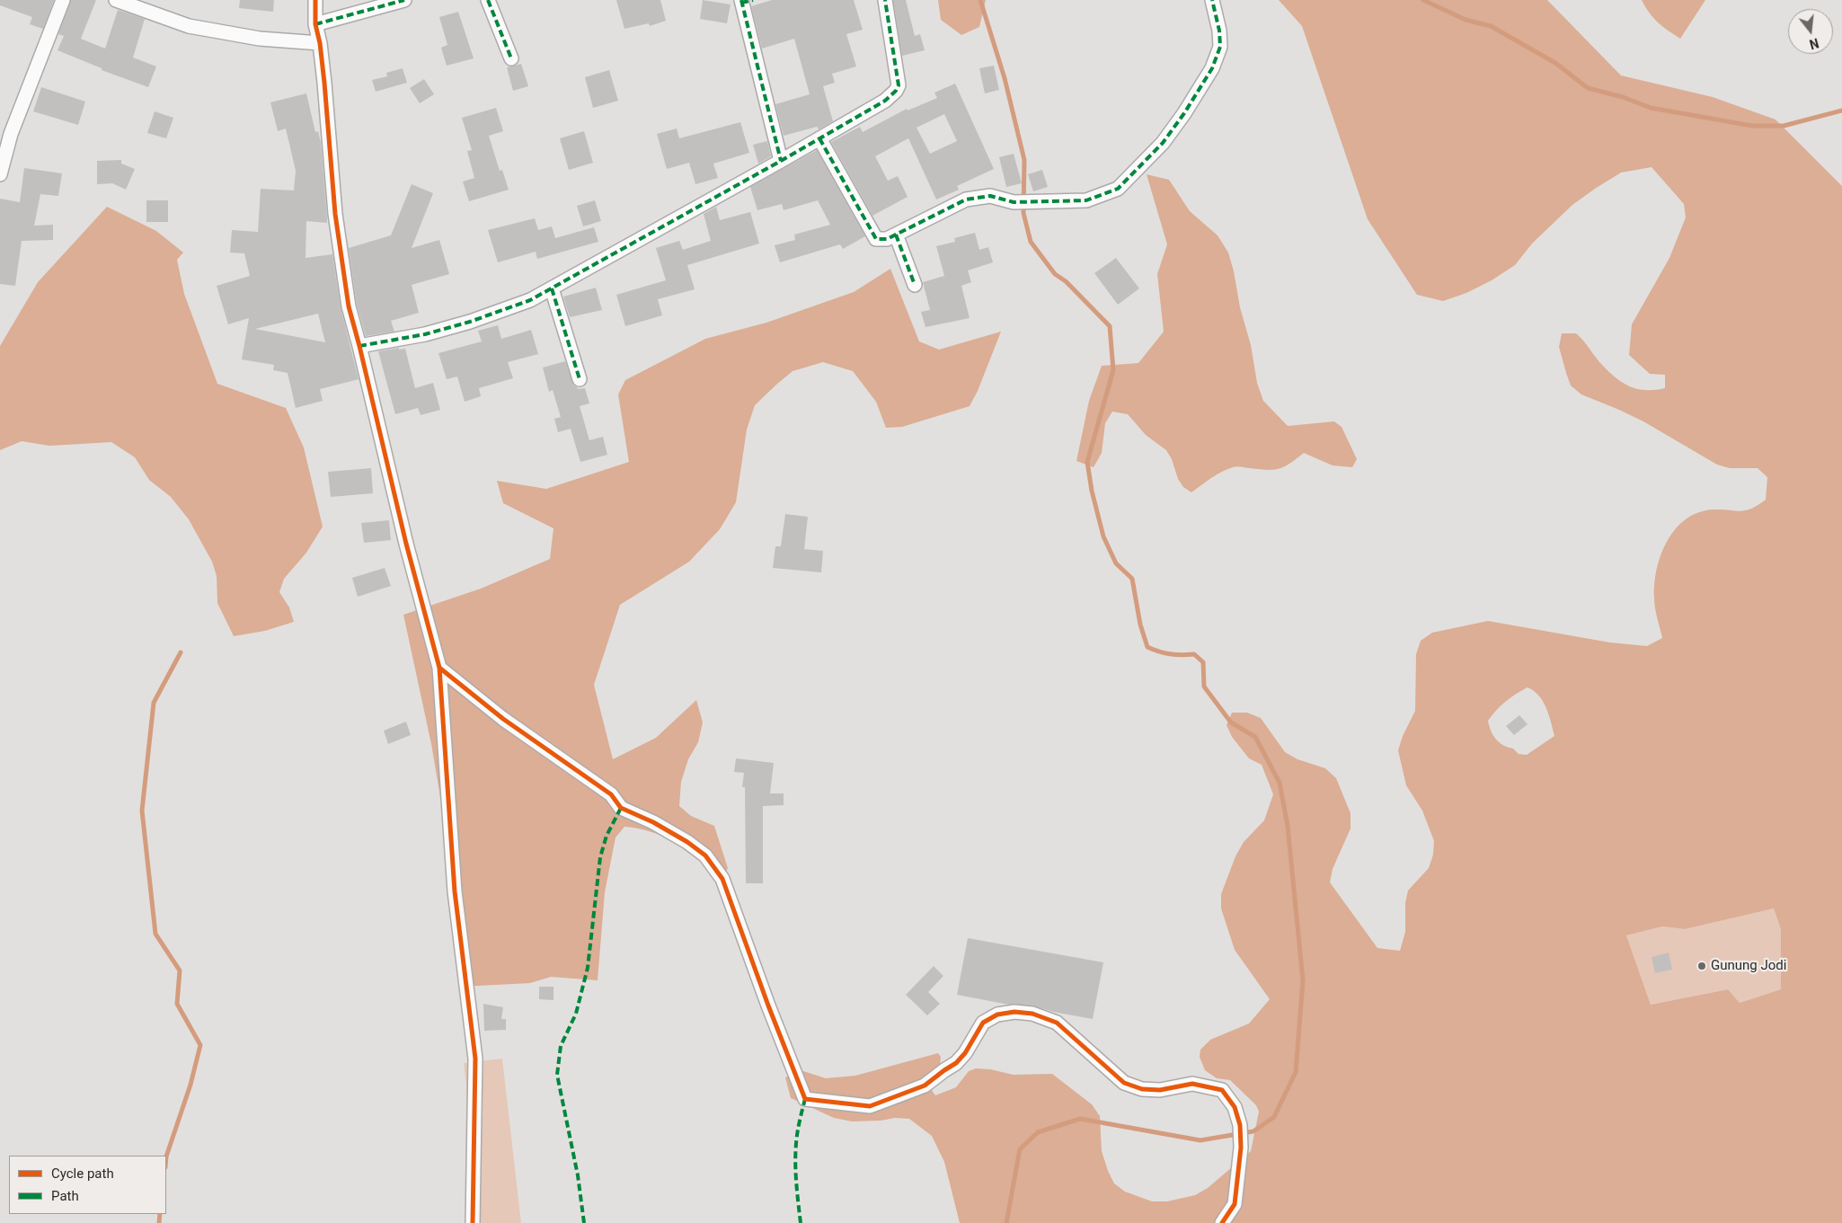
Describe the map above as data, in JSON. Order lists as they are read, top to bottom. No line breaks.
{"places":["Gunung Jodi"],"legend":["Cycle path","Path"],"north":"bottom"}
